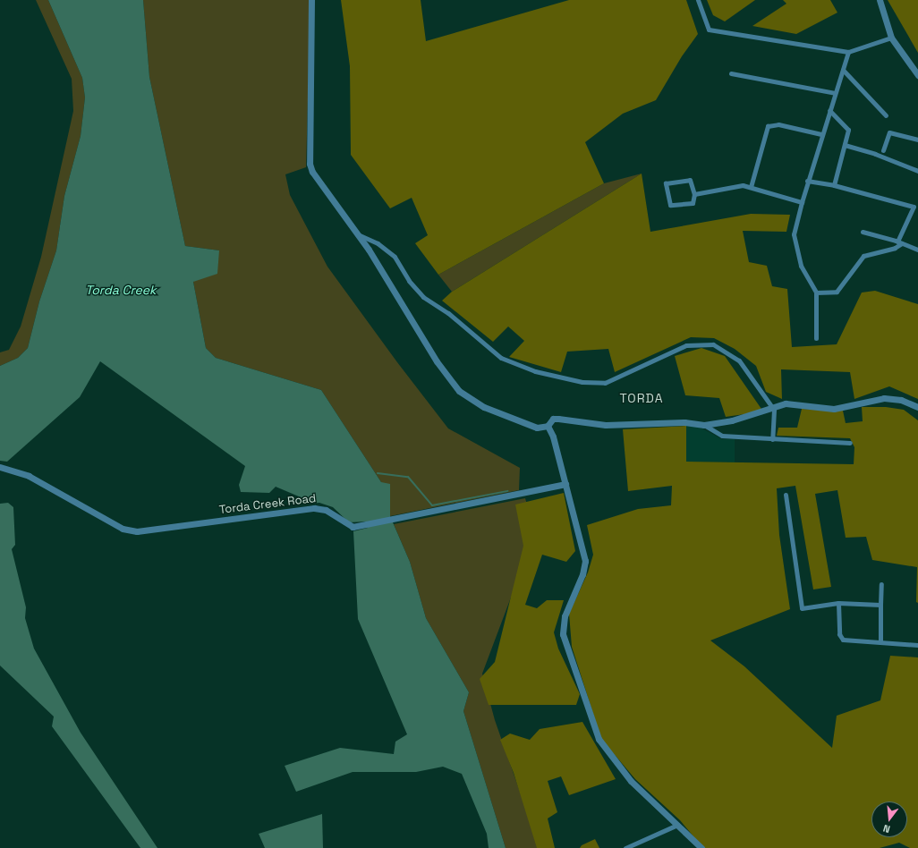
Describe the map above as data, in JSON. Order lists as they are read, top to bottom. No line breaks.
{"streets":{"street":["Torda Creek Road"]},"districts":["TORDA"],"water":["Torda Creek"],"north":"bottom"}
